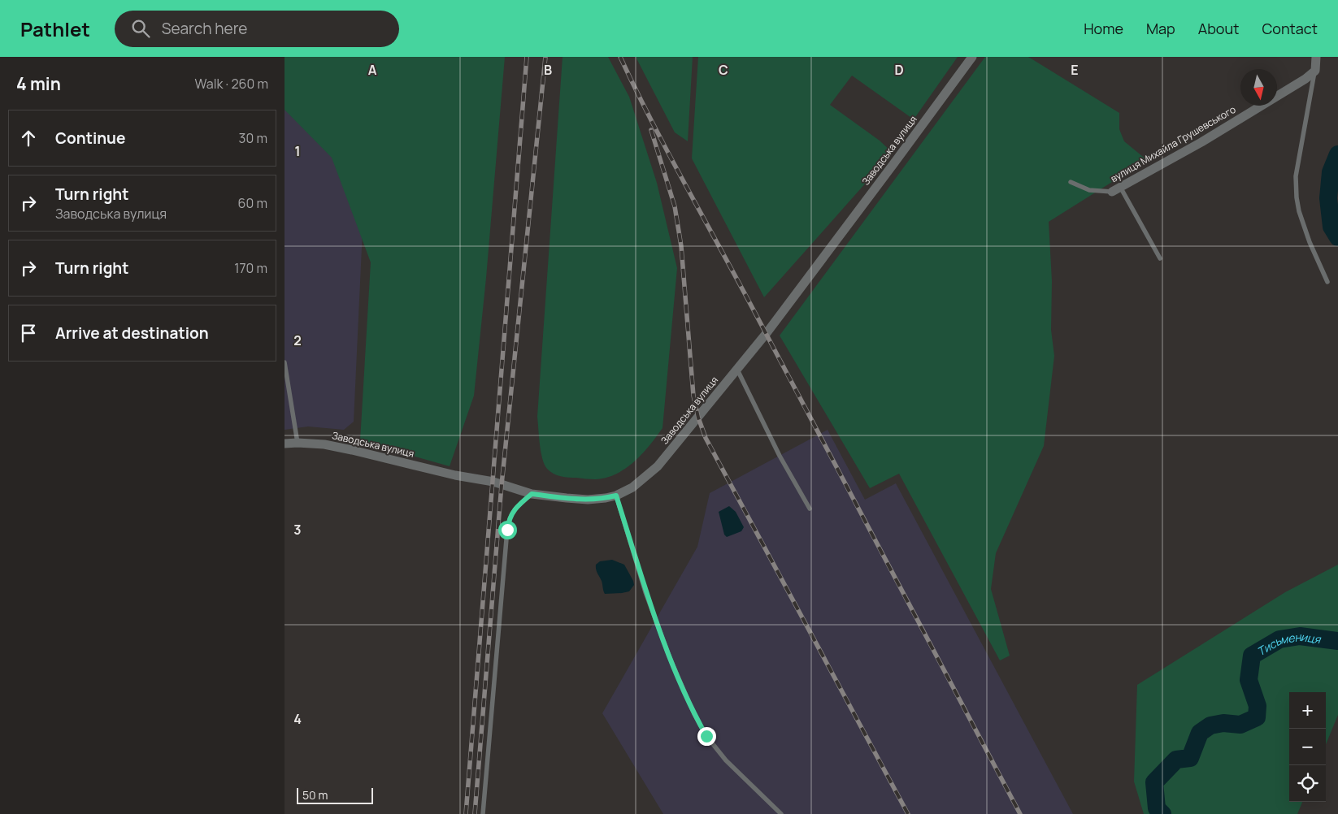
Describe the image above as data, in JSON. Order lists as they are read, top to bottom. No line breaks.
{"streets":{"street":["вулиця Михайла Грушевського","Заводська вулиця"]},"water":["Тисьмениця"],"scale_bar":"50 m","north":"bottom","page":{"header":"Pathlet","search":"Search here","nav":["Home","Map","About","Contact"],"heading":["4 min","Walk · 260 m"],"list":[["Continue","30 m"],["Turn right","Заводська вулиця","60 m"],["Turn right","170 m"],"Arrive at destination"],"map_buttons":["+","−"],"scale":"50 m"},"grid":{"columns":["A","B","C","D","E"],"rows":["1","2","3","4"]}}
